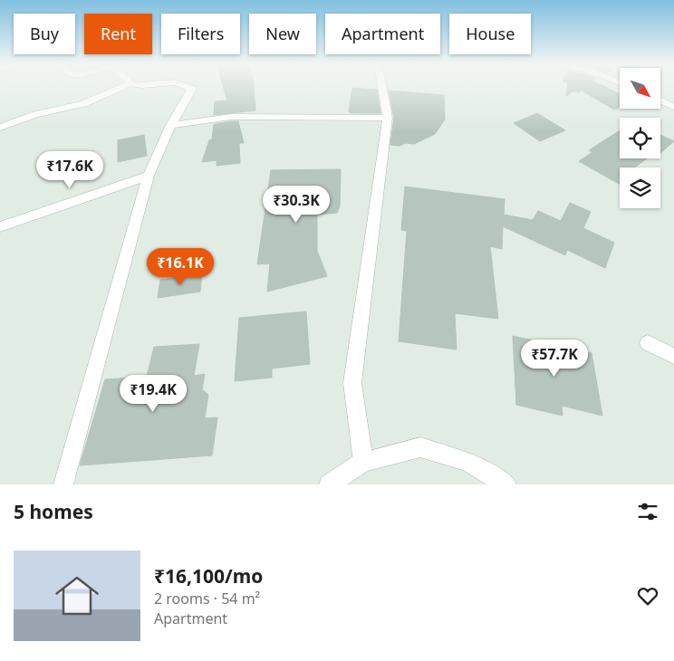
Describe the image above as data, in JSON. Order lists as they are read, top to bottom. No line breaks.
{"north":"bottom right","page":{"chip":["Buy","Rent","Filters","New","Apartment","House"],"price":["₹17.6K","₹30.3K","₹16.1K","₹57.7K","₹19.4K"],"heading":"5 homes","list":[{"name":"₹16,100/mo","note":"2 rooms · 54 m² · Apartment"}]}}
